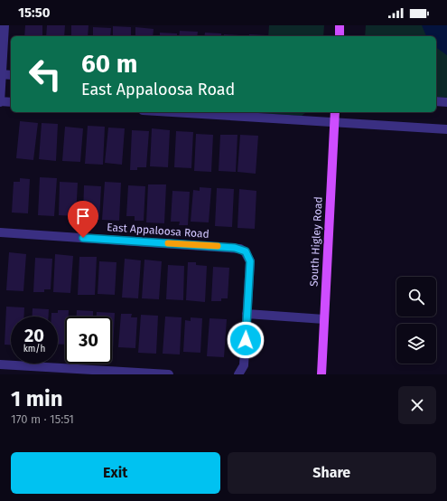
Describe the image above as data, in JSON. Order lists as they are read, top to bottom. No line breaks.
{"streets":{"main road":["South Higley Road"],"street":["East Appaloosa Road"]},"page":{"status":"15:50","turn":["60 m","East Appaloosa Road"],"speed":"20 km/h","limit":"30","heading":["1 min","170 m · 15:51"],"buttons":["Exit","Share"]}}
